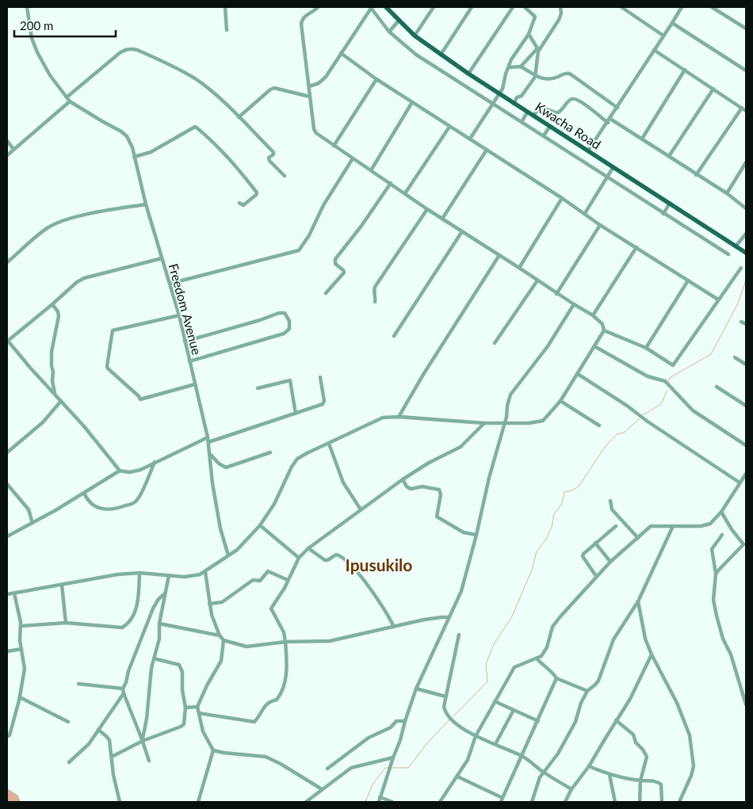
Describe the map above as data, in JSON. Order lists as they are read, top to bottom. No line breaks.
{"streets":{"main road":["Kwacha Road"],"street":["Freedom Avenue"]},"districts":["Ipusukilo"],"scale_bar":"200 m"}
